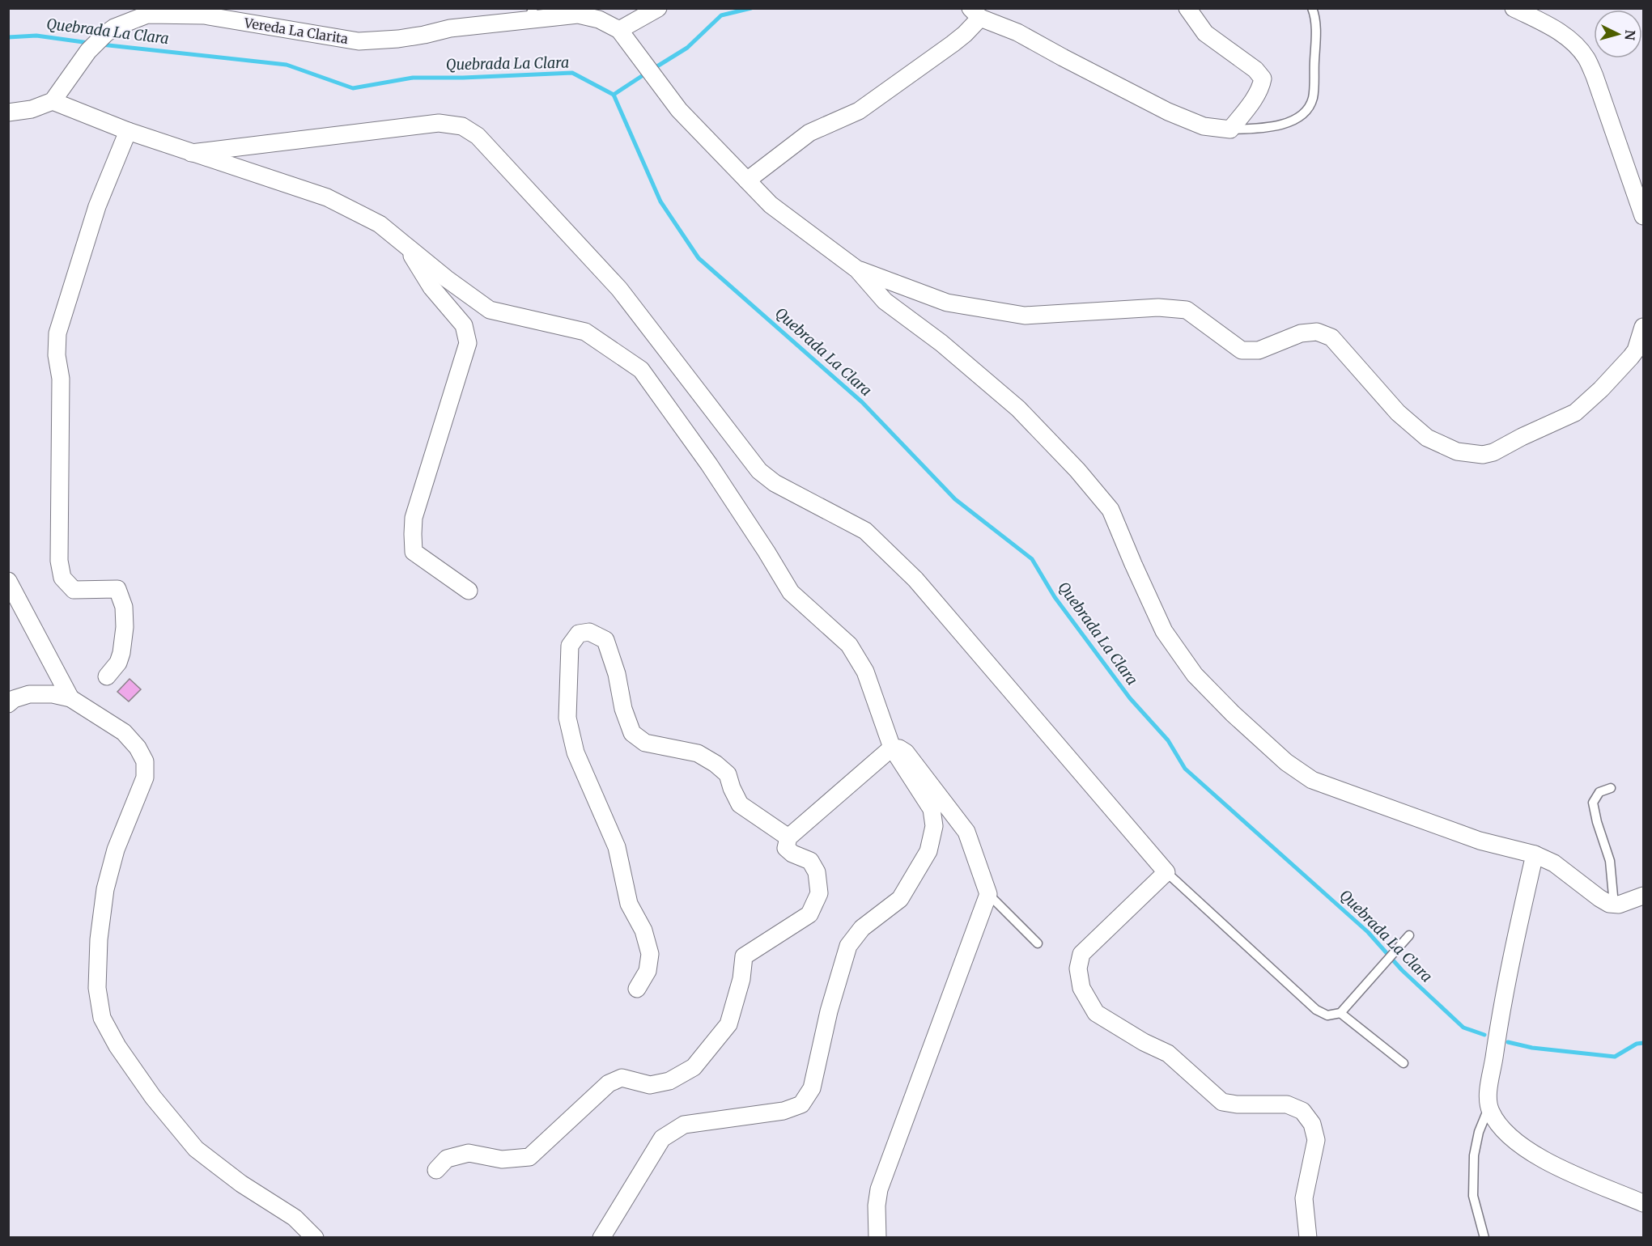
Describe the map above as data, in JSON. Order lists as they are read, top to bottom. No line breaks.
{"streets":{"street":["Vereda La Clarita"]},"water":["Quebrada La Clara"],"north":"right"}
